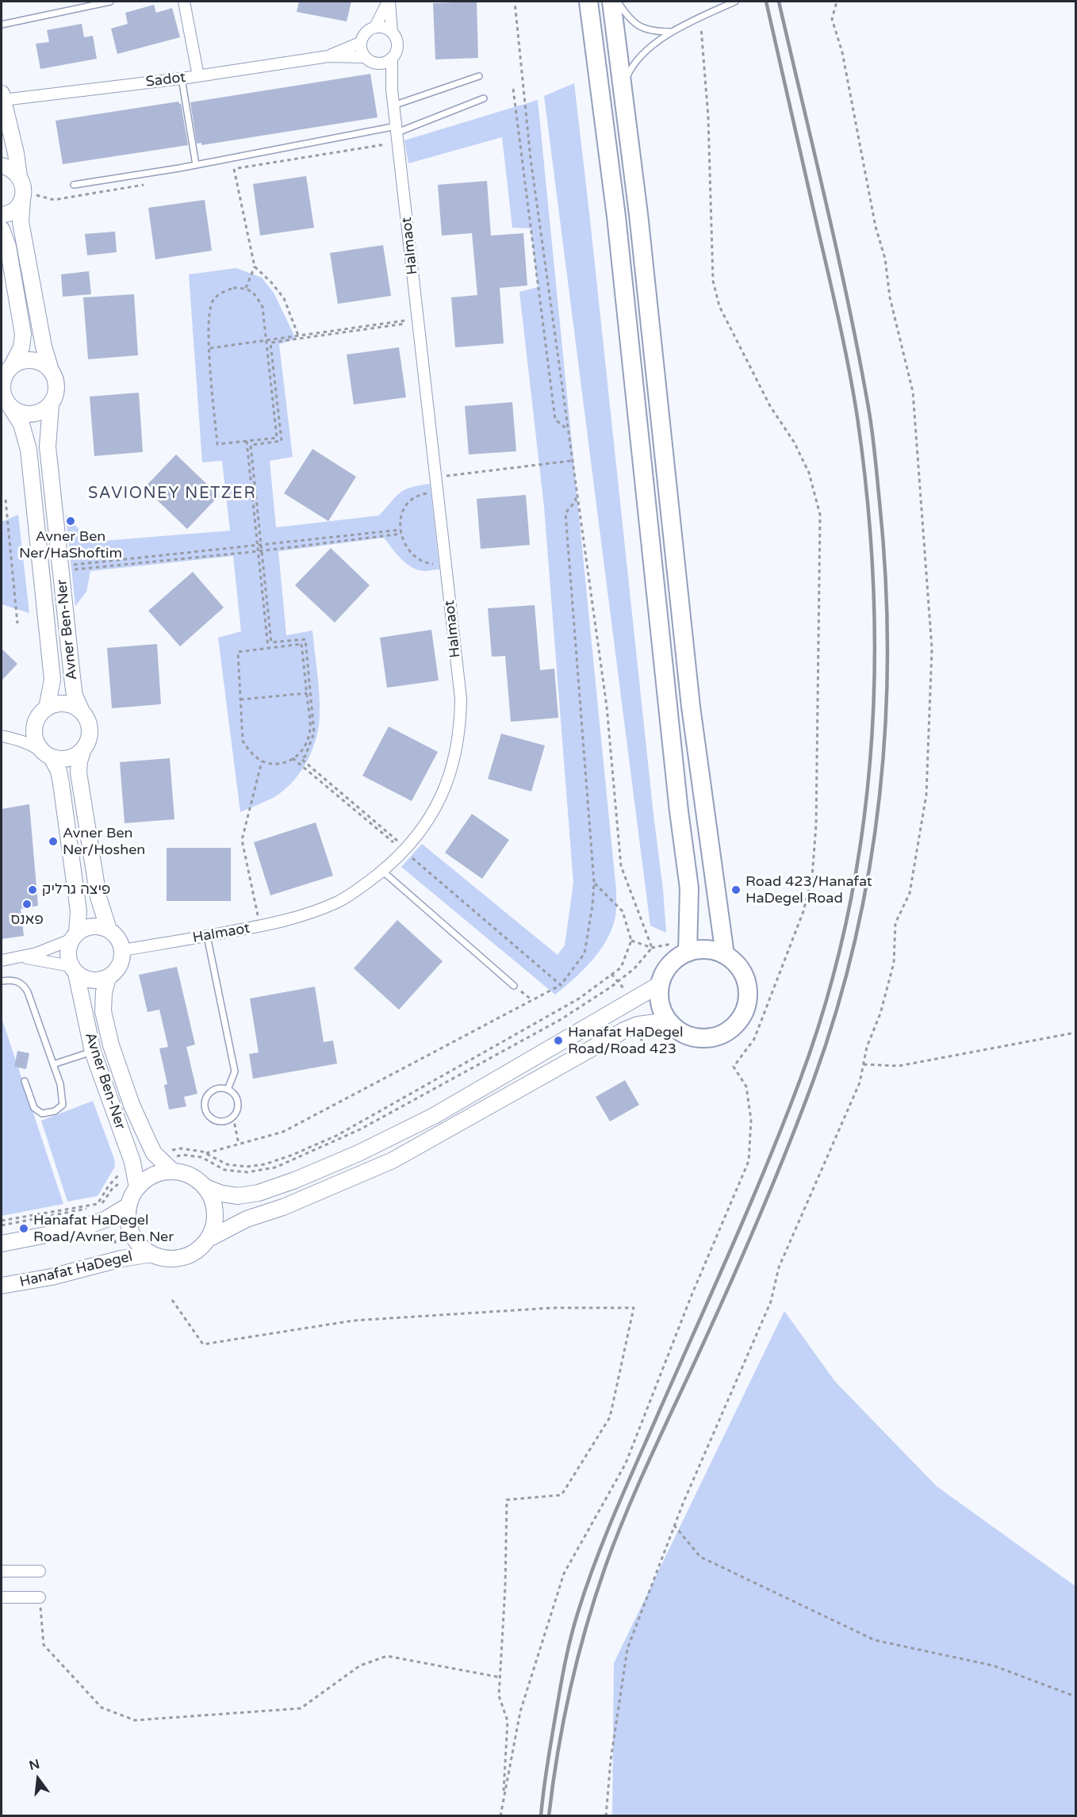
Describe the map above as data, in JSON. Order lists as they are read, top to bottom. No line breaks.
{"streets":{"street":["Sadot","HaImaot","Avner Ben-Ner","Hanafat HaDegel"]},"crossings":[["Sadot","HaImaot"],["HaImaot","Avner Ben-Ner"],["Avner Ben-Ner","Hanafat HaDegel"]],"districts":["SAVIONEY NETZER"],"places":["Avner Ben Ner/HaShoftim","Avner Ben Ner/Hoshen","פיצה גרליק","Road 423/Hanafat HaDegel Road","פאנס","Hanafat HaDegel Road/Road 423","Hanafat HaDegel Road/Avner Ben Ner"],"north":"top"}
